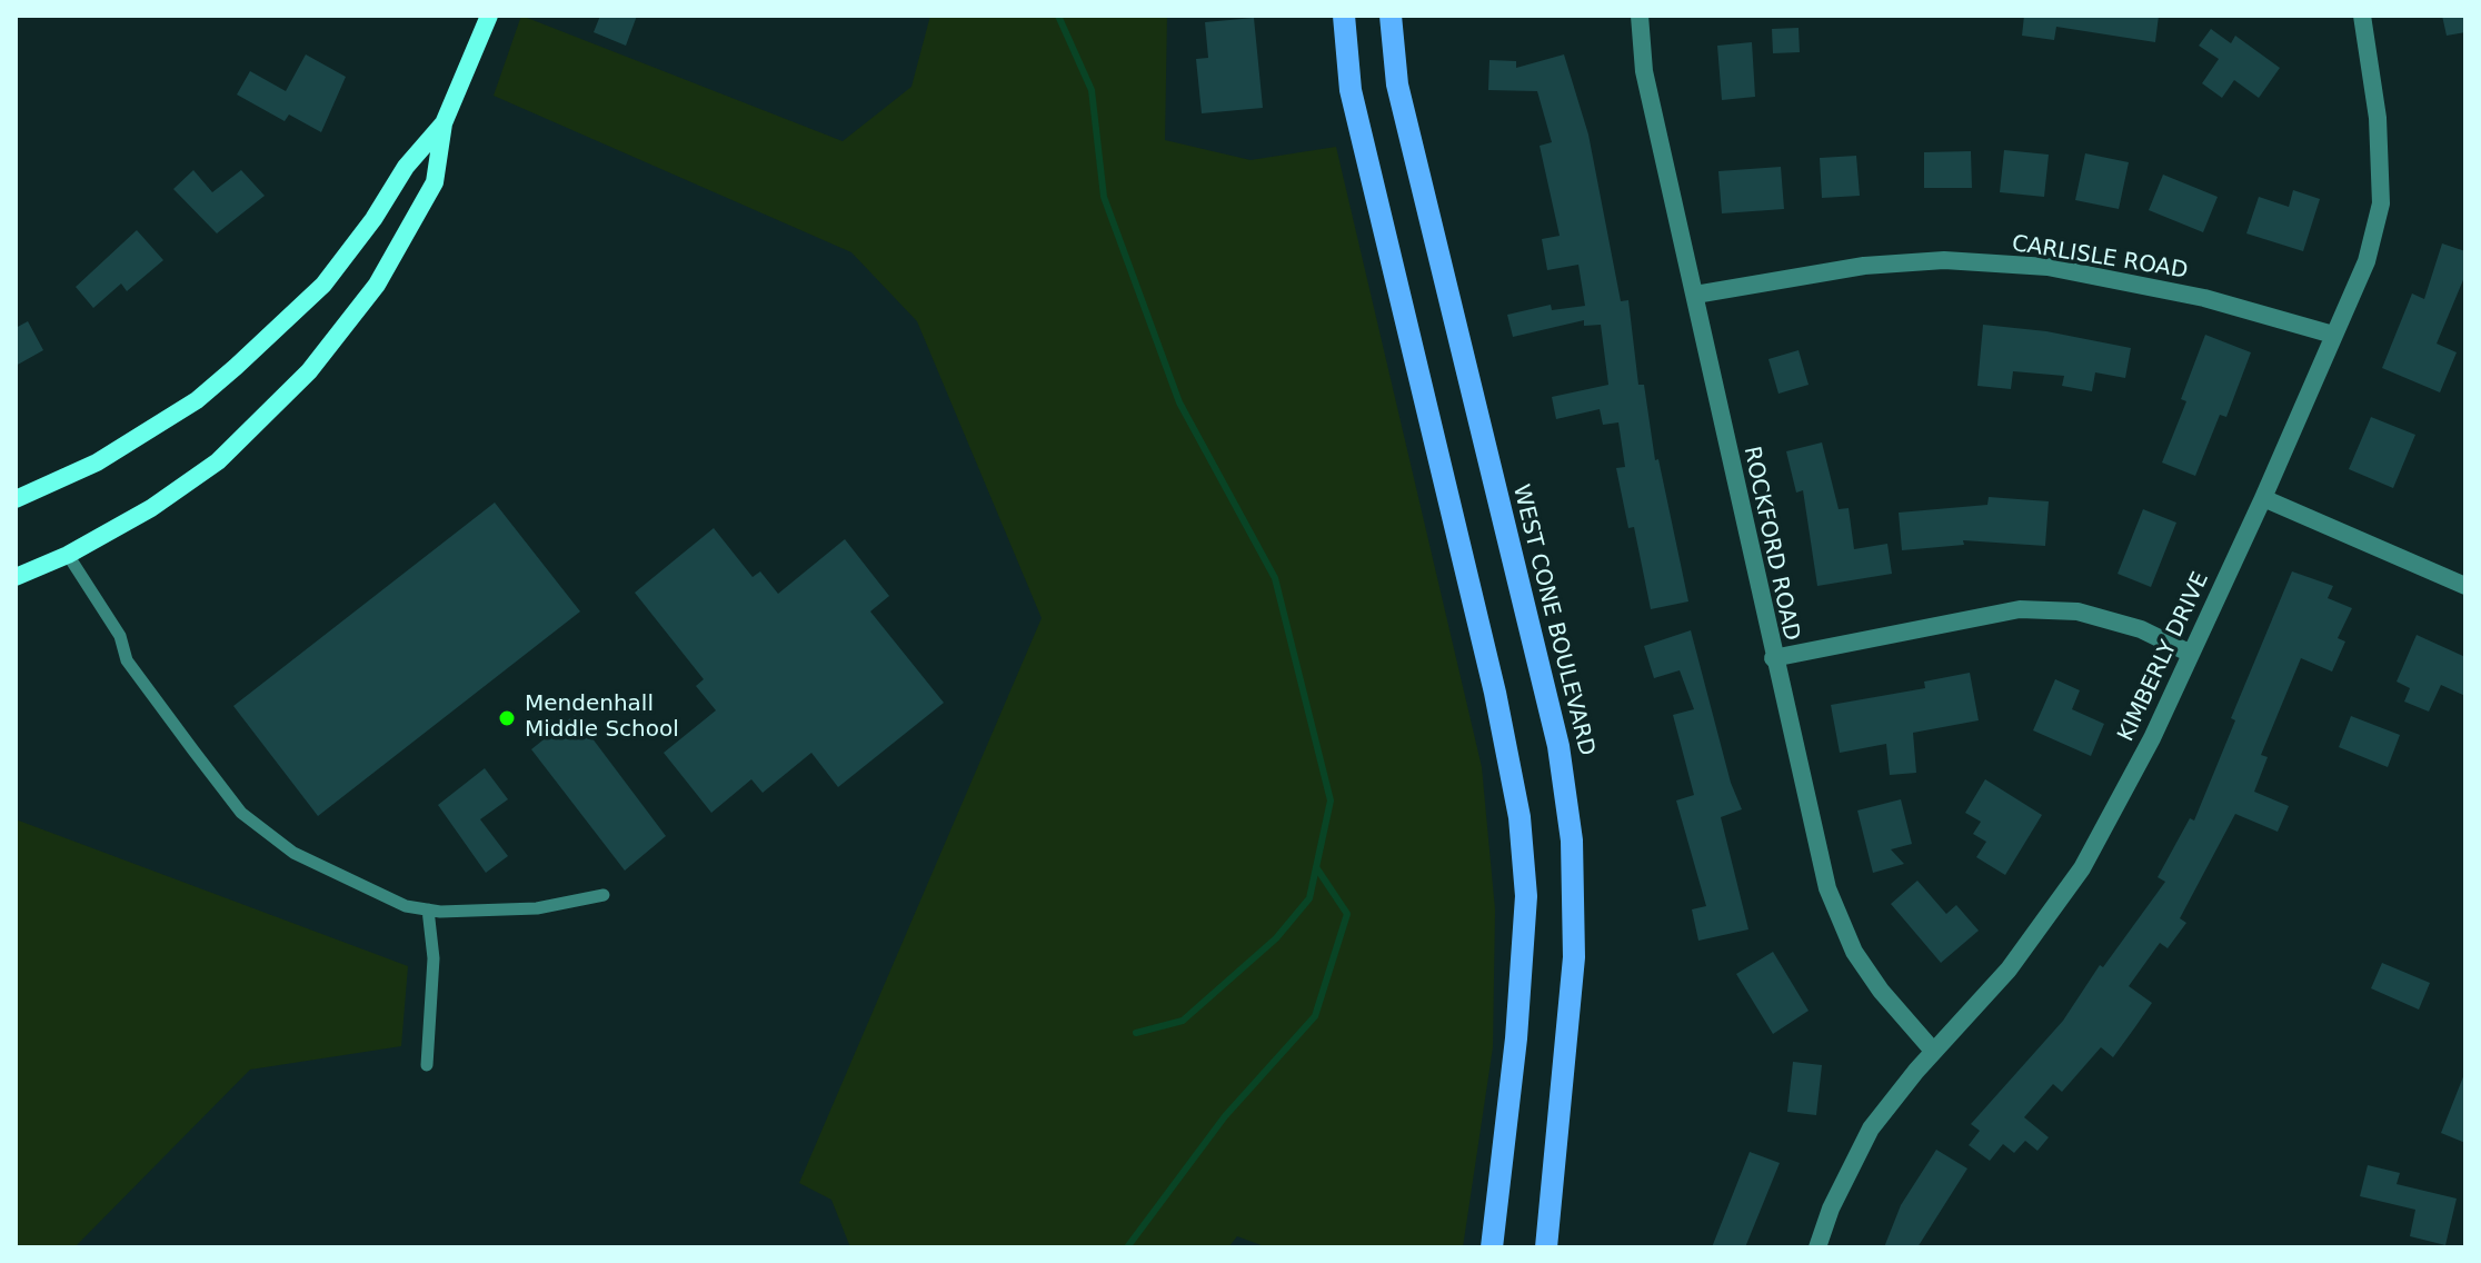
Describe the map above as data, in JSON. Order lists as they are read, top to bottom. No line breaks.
{"streets":{"main road":["WEST CONE BOULEVARD"],"street":["CARLISLE ROAD","ROCKFORD ROAD","KIMBERLY DRIVE"]},"crossings":[["CARLISLE ROAD","ROCKFORD ROAD"],["CARLISLE ROAD","KIMBERLY DRIVE"],["ROCKFORD ROAD","KIMBERLY DRIVE"]],"places":["Mendenhall Middle School"]}
